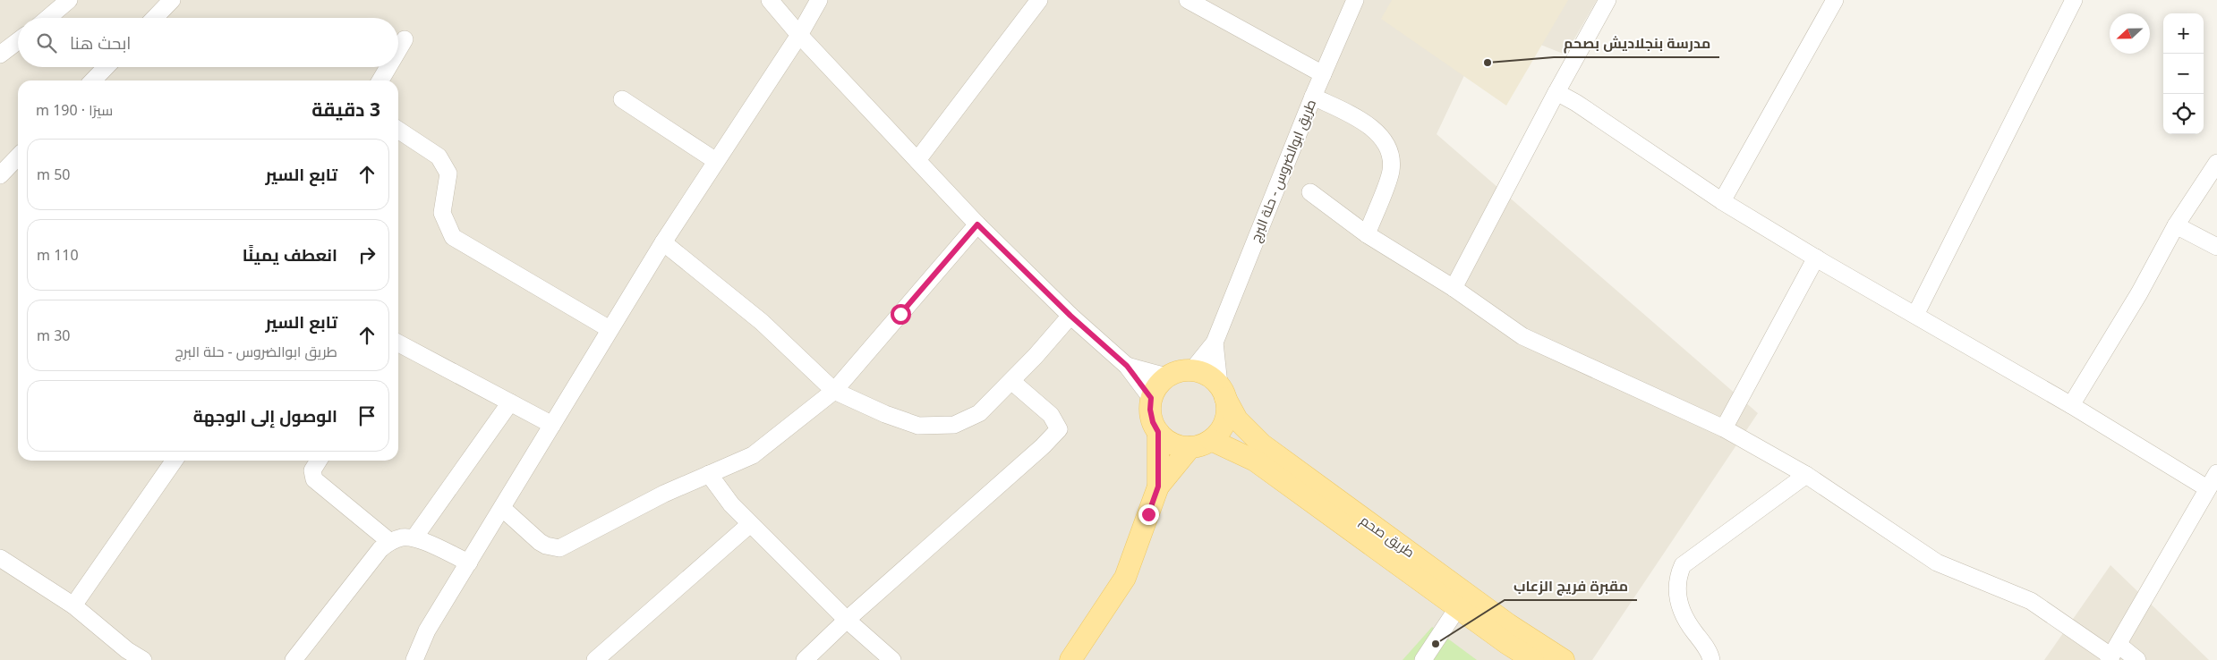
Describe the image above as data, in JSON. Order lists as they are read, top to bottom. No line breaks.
{"streets":{"main road":["طريق صحم"],"street":["طريق ابوالضروس - حلة البرج"]},"crossings":[["طريق ابوالضروس - حلة البرج","طريق صحم"]],"places":["مدرسة بنجلاديش بصحم","مقبرة فريج الزعاب"],"north":"left","page":{"map_buttons":["+","−"],"search":"ابحث هنا","heading":["3 دقيقة","سيرًا · 190 m"],"list":[["تابع السير","50 m"],["انعطف يمينًا","110 m"],["تابع السير","طريق ابوالضروس - حلة البرج","30 m"],"الوصول إلى الوجهة"]}}
